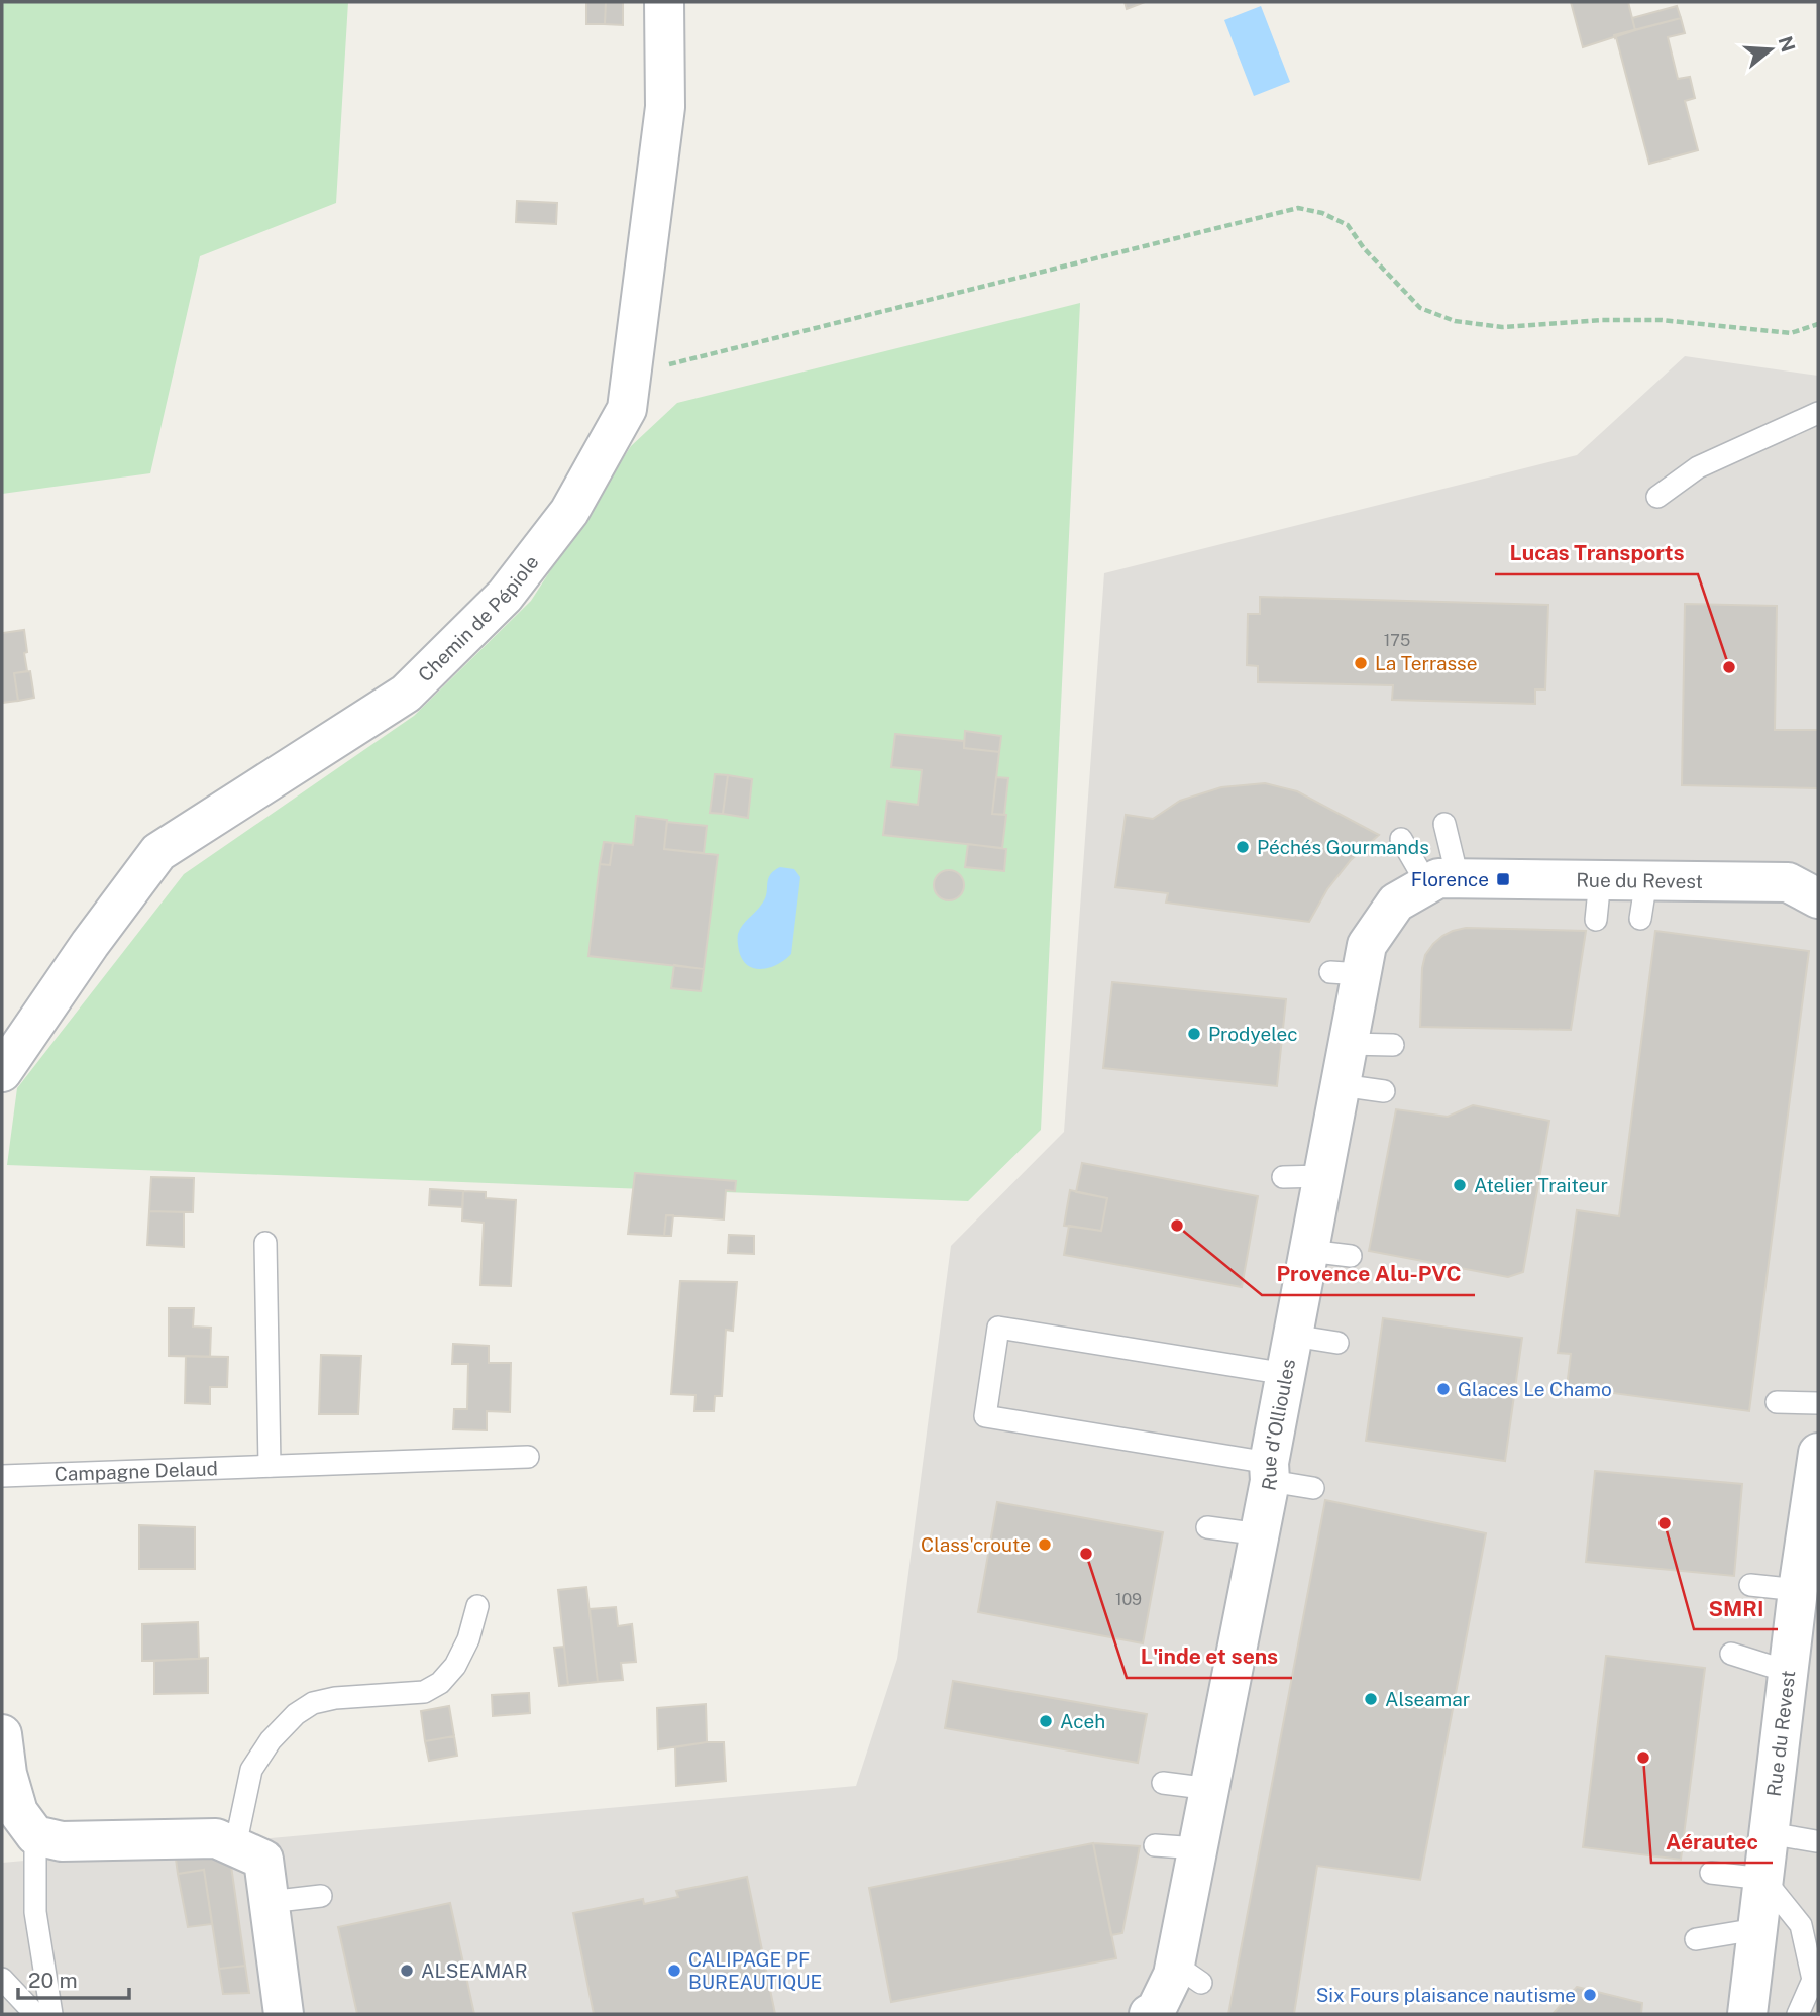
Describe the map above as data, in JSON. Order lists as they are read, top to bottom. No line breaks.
{"streets":{"street":["Chemin de Pépiole","Rue du Revest","Rue d'Ollioules"],"lane":["Campagne Delaud"]},"crossings":[["Rue du Revest","Rue d'Ollioules"]],"places":{"other":["La Terrasse","Lucas Transports","Péchés Gourmands","Prodyelec","Atelier Traiteur","Provence Alu-PVC","Glaces Le Chamo","SMRI","Class'croute","L'inde et sens","Alseamar","Aceh","Aérautec","ALSEAMAR","CALIPAGE PF BUREAUTIQUE","Six Fours plaisance nautisme"],"transit":["Florence"]},"house_numbers":["175","109"],"scale_bar":"20 m","north":"right"}
